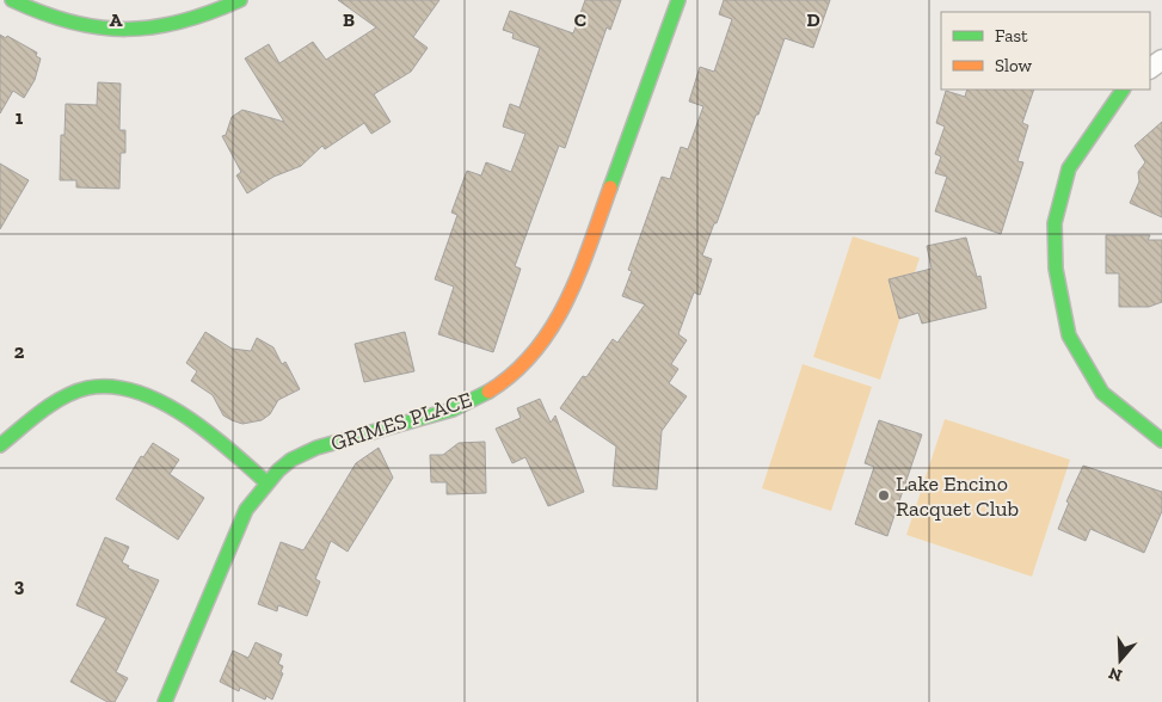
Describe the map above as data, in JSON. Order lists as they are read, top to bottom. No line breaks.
{"streets":{"street":["GRIMES PLACE"]},"places":["Lake Encino Racquet Club"],"legend":["Fast","Slow"],"north":"bottom","grid":{"columns":["A","B","C","D"],"rows":["1","2","3"]}}
